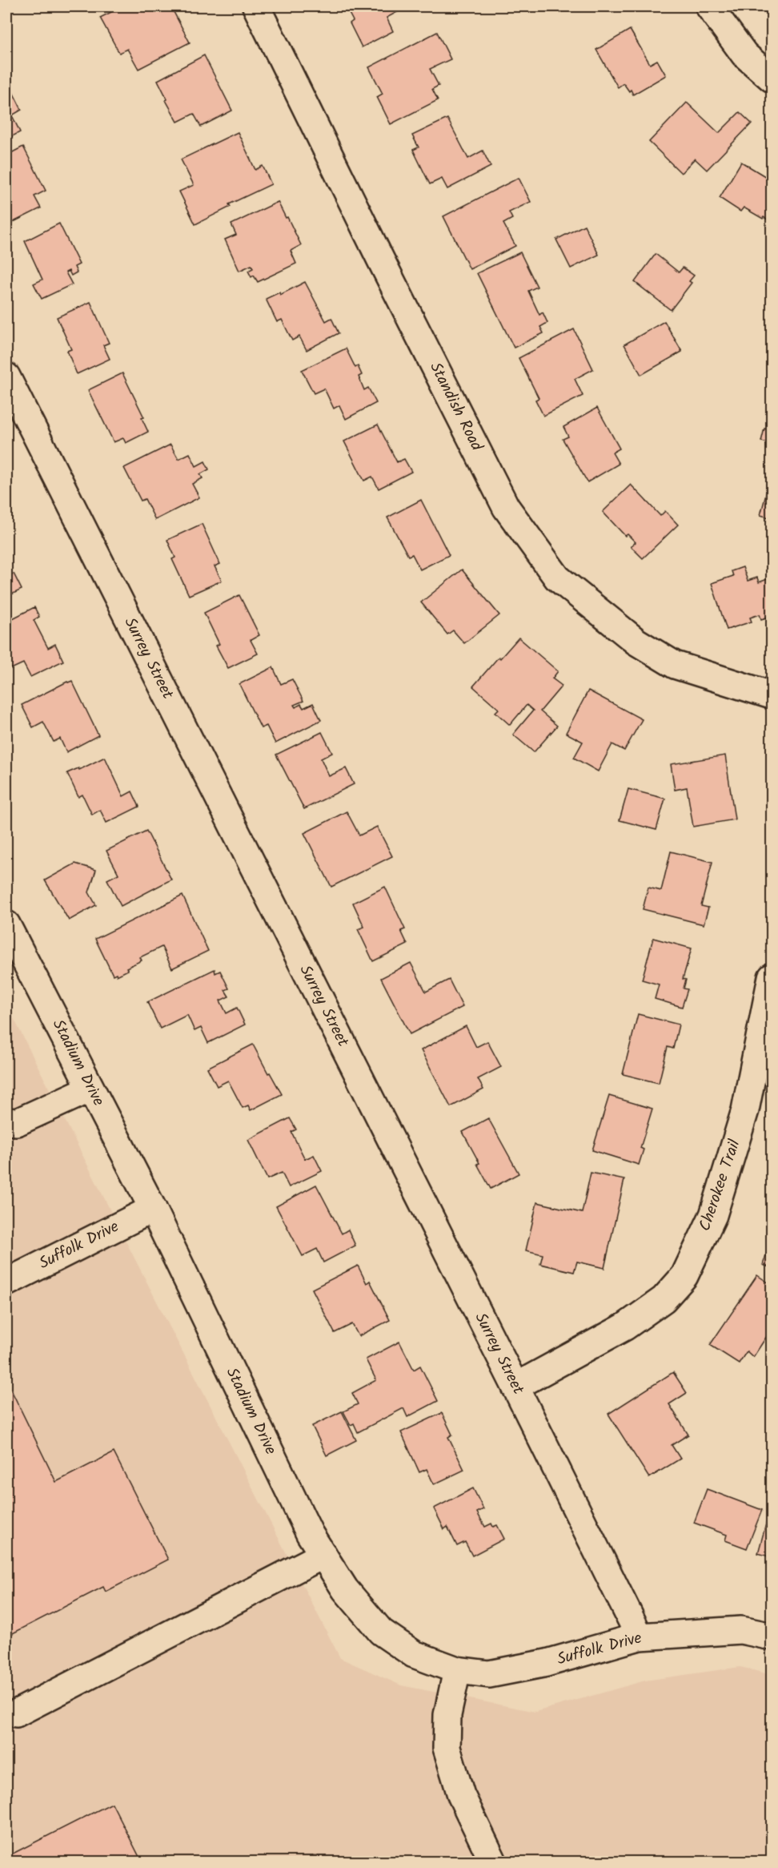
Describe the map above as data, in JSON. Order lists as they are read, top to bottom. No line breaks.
{"streets":{"street":["Standish Road","Surrey Street","Stadium Drive","Cherokee Trail","Suffolk Drive"]},"crossings":[["Surrey Street","Cherokee Trail"],["Surrey Street","Suffolk Drive"],["Stadium Drive","Suffolk Drive"]]}
